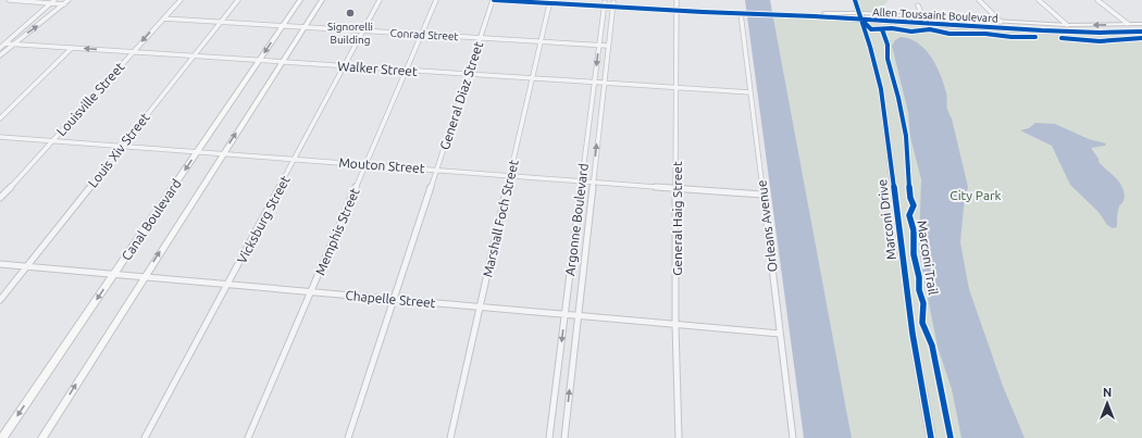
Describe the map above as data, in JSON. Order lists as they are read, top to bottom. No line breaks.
{"streets":{"main road":["Allen Toussaint Boulevard","Canal Boulevard","Marconi Drive"],"street":["Conrad Street","Walker Street","General Diaz Street","Louisville Street","Louis Xiv Street","Mouton Street","Marshall Foch Street","General Haig Street","Vicksburg Street","Argonne Boulevard","Orleans Avenue","Memphis Street","Chapelle Street"],"cycle path":["Marconi Trail"]},"crossings":[["Allen Toussaint Boulevard","General Diaz Street"],["Allen Toussaint Boulevard","Marshall Foch Street"],["Allen Toussaint Boulevard","General Haig Street"],["Allen Toussaint Boulevard","Argonne Boulevard"],["Allen Toussaint Boulevard","Marconi Drive"],["Allen Toussaint Boulevard","Orleans Avenue"],["Conrad Street","General Diaz Street"],["Conrad Street","Louisville Street"],["Conrad Street","Louis Xiv Street"],["Conrad Street","Marshall Foch Street"],["Conrad Street","Canal Boulevard"],["Conrad Street","Vicksburg Street"],["Conrad Street","Argonne Boulevard"],["Conrad Street","Memphis Street"],["Walker Street","General Diaz Street"],["Walker Street","Louisville Street"],["Walker Street","Louis Xiv Street"],["Walker Street","Marshall Foch Street"],["Walker Street","General Haig Street"],["Walker Street","Canal Boulevard"],["Walker Street","Vicksburg Street"],["Walker Street","Argonne Boulevard"],["Walker Street","Orleans Avenue"],["Walker Street","Memphis Street"],["General Diaz Street","Mouton Street"],["General Diaz Street","Chapelle Street"],["Louisville Street","Mouton Street"],["Louis Xiv Street","Mouton Street"],["Louis Xiv Street","Chapelle Street"],["Mouton Street","Marshall Foch Street"],["Mouton Street","General Haig Street"],["Mouton Street","Canal Boulevard"],["Mouton Street","Vicksburg Street"],["Mouton Street","Argonne Boulevard"],["Mouton Street","Orleans Avenue"],["Mouton Street","Memphis Street"],["Marshall Foch Street","Chapelle Street"],["General Haig Street","Chapelle Street"],["Canal Boulevard","Chapelle Street"],["Vicksburg Street","Chapelle Street"],["Argonne Boulevard","Chapelle Street"],["Orleans Avenue","Chapelle Street"],["Memphis Street","Chapelle Street"]],"parks":["City Park"],"places":["Signorelli Building"],"north":"top"}
